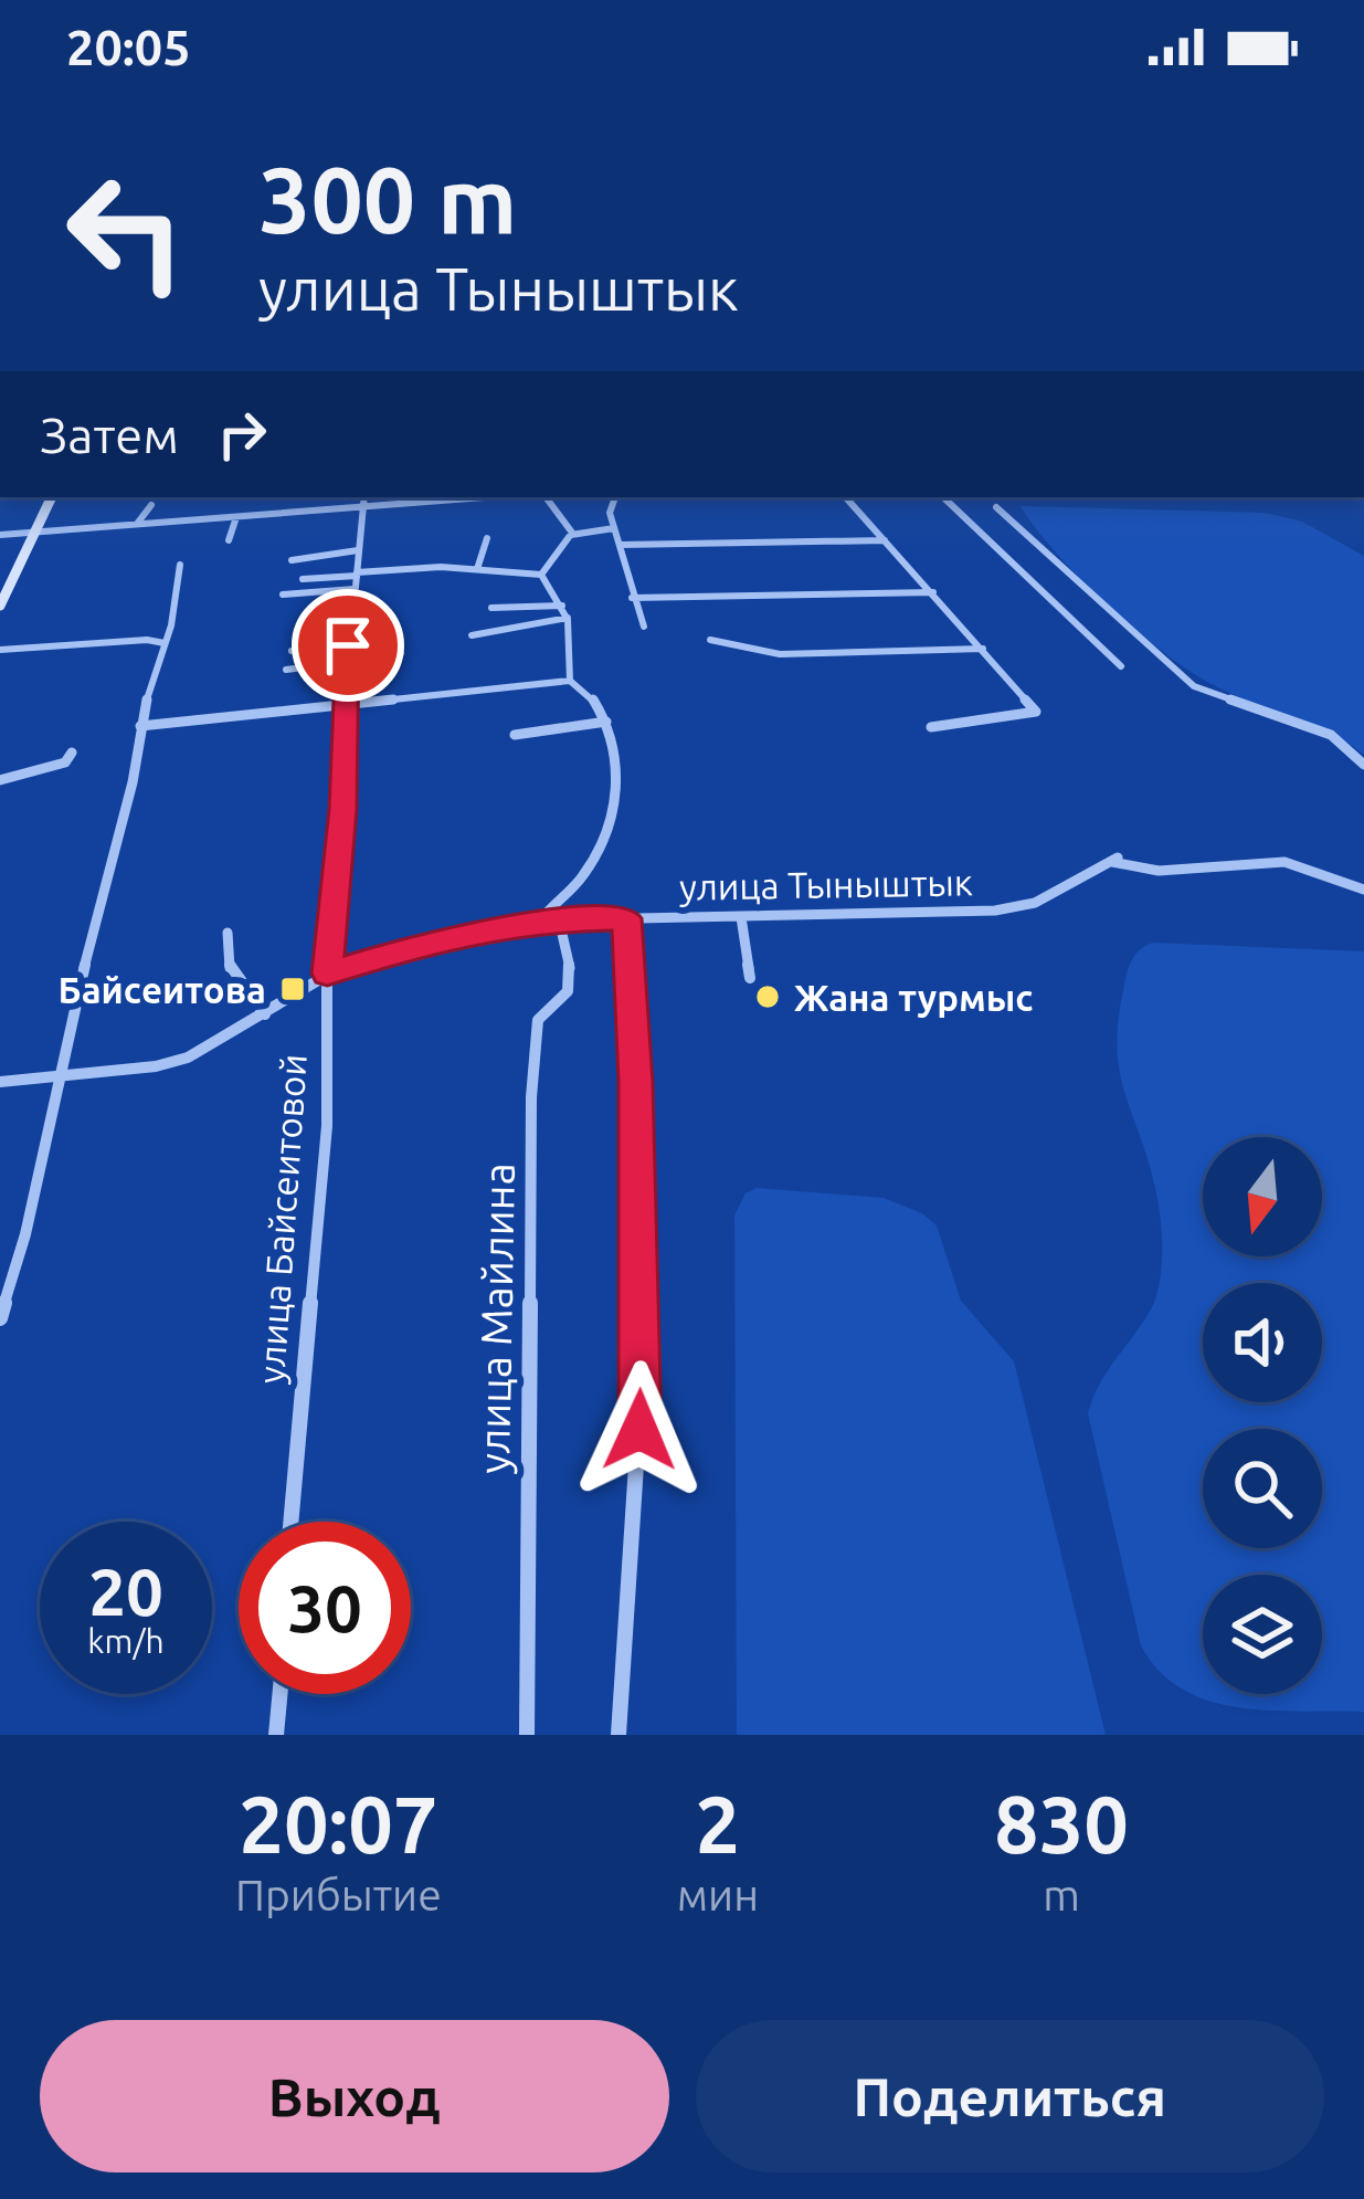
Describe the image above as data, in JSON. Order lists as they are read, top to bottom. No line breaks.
{"streets":{"street":["улица Тыныштык","улица Байсеитовой","улица Майлина"]},"crossings":[["улица Тыныштык","улица Байсеитовой"],["улица Тыныштык","улица Майлина"]],"places":{"transit":["Байсеитова"],"other":["Жана турмыс"]},"north":"bottom","page":{"status":"20:05","turn":["300 m","улица Тыныштык"],"then":"Затем","speed":"20 km/h","limit":"30","eta":["20:07","Прибытие","2","мин","830","m"],"buttons":["Выход","Поделиться"]}}
